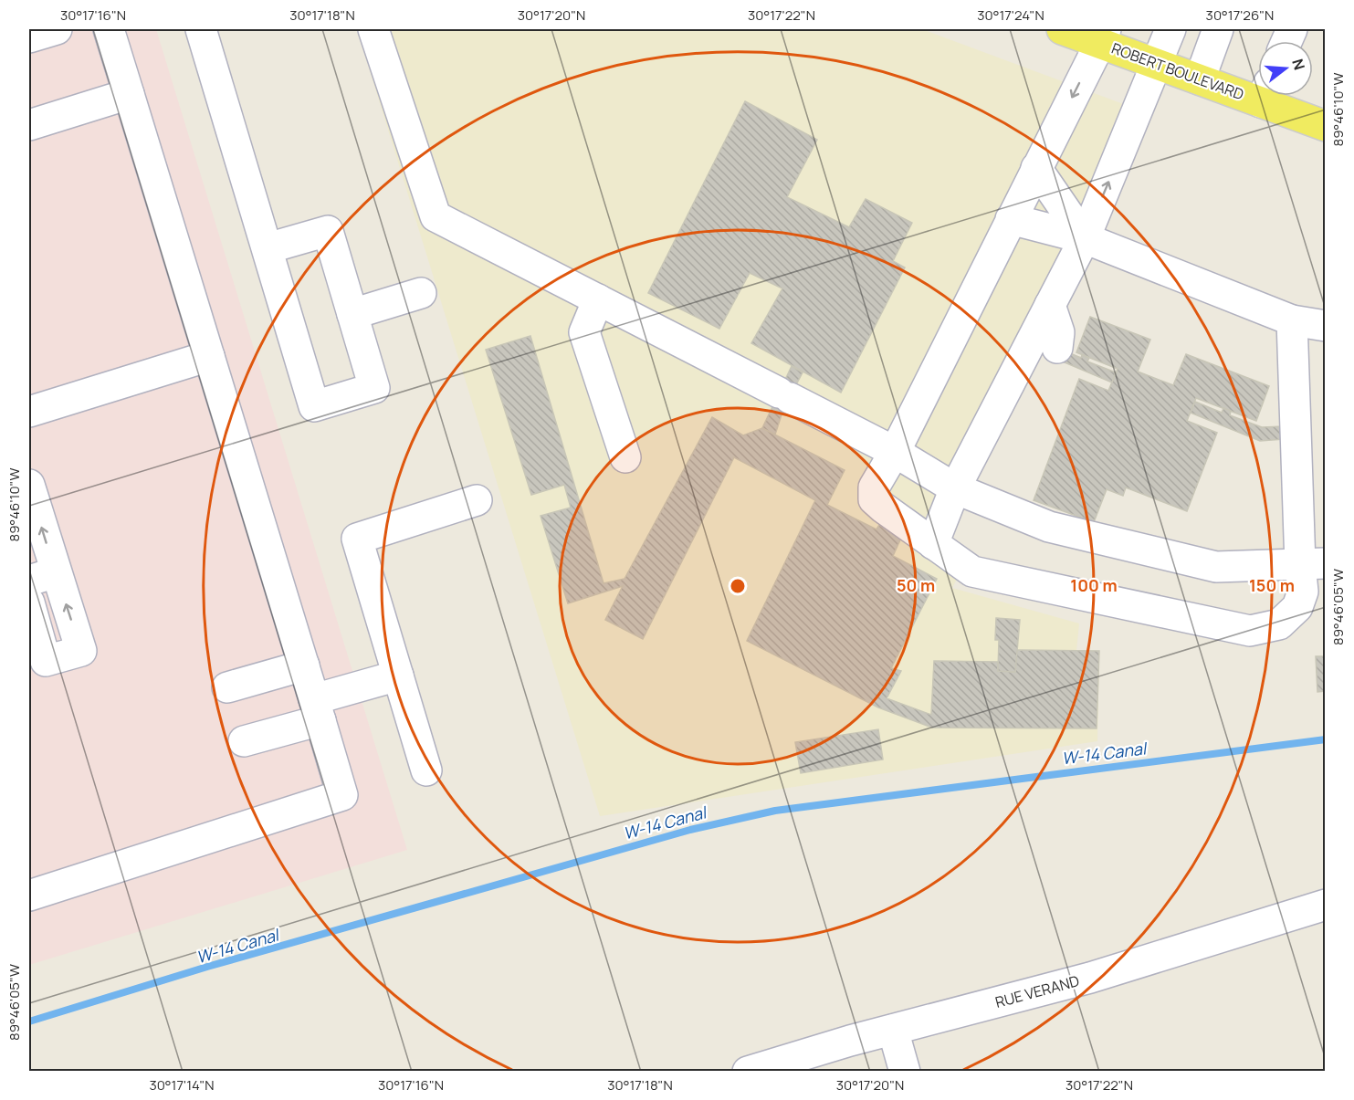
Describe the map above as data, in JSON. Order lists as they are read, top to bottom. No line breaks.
{"streets":{"main road":["ROBERT BOULEVARD"],"street":["RUE VERAND"]},"water":["W-14 Canal"],"north":"right","coordinates":["30°17'16\"N","30°17'18\"N","30°17'20\"N","30°17'22\"N","30°17'24\"N","30°17'26\"N","89°46'10\"W","89°46'05\"W","30°17'14\"N"],"rings":["50 m","100 m","150 m"]}
